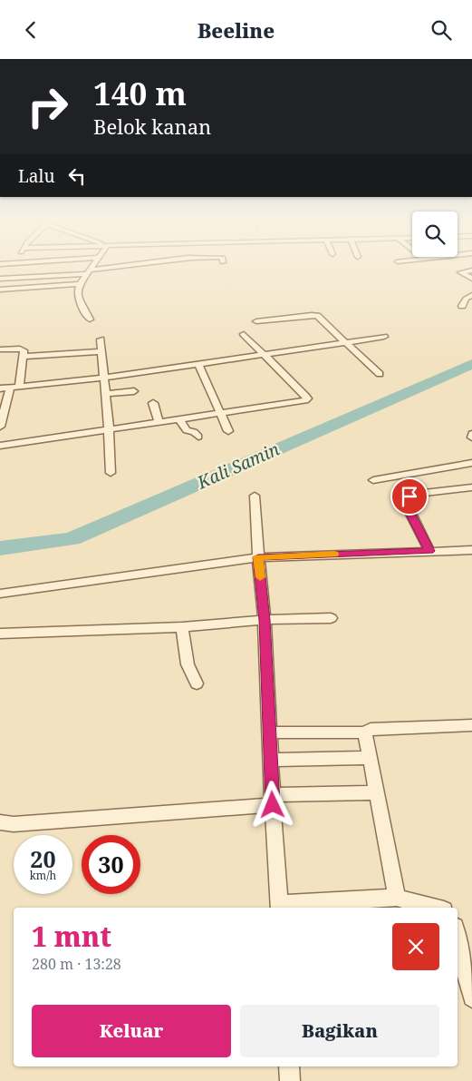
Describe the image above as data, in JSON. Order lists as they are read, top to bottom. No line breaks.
{"water":["Kali Samin"],"page":{"header":"Beeline","turn":["140 m","Belok kanan"],"then":"Lalu","speed":"20 km/h","limit":"30","heading":["1 mnt","280 m · 13:28"],"buttons":["Keluar","Bagikan"]}}
